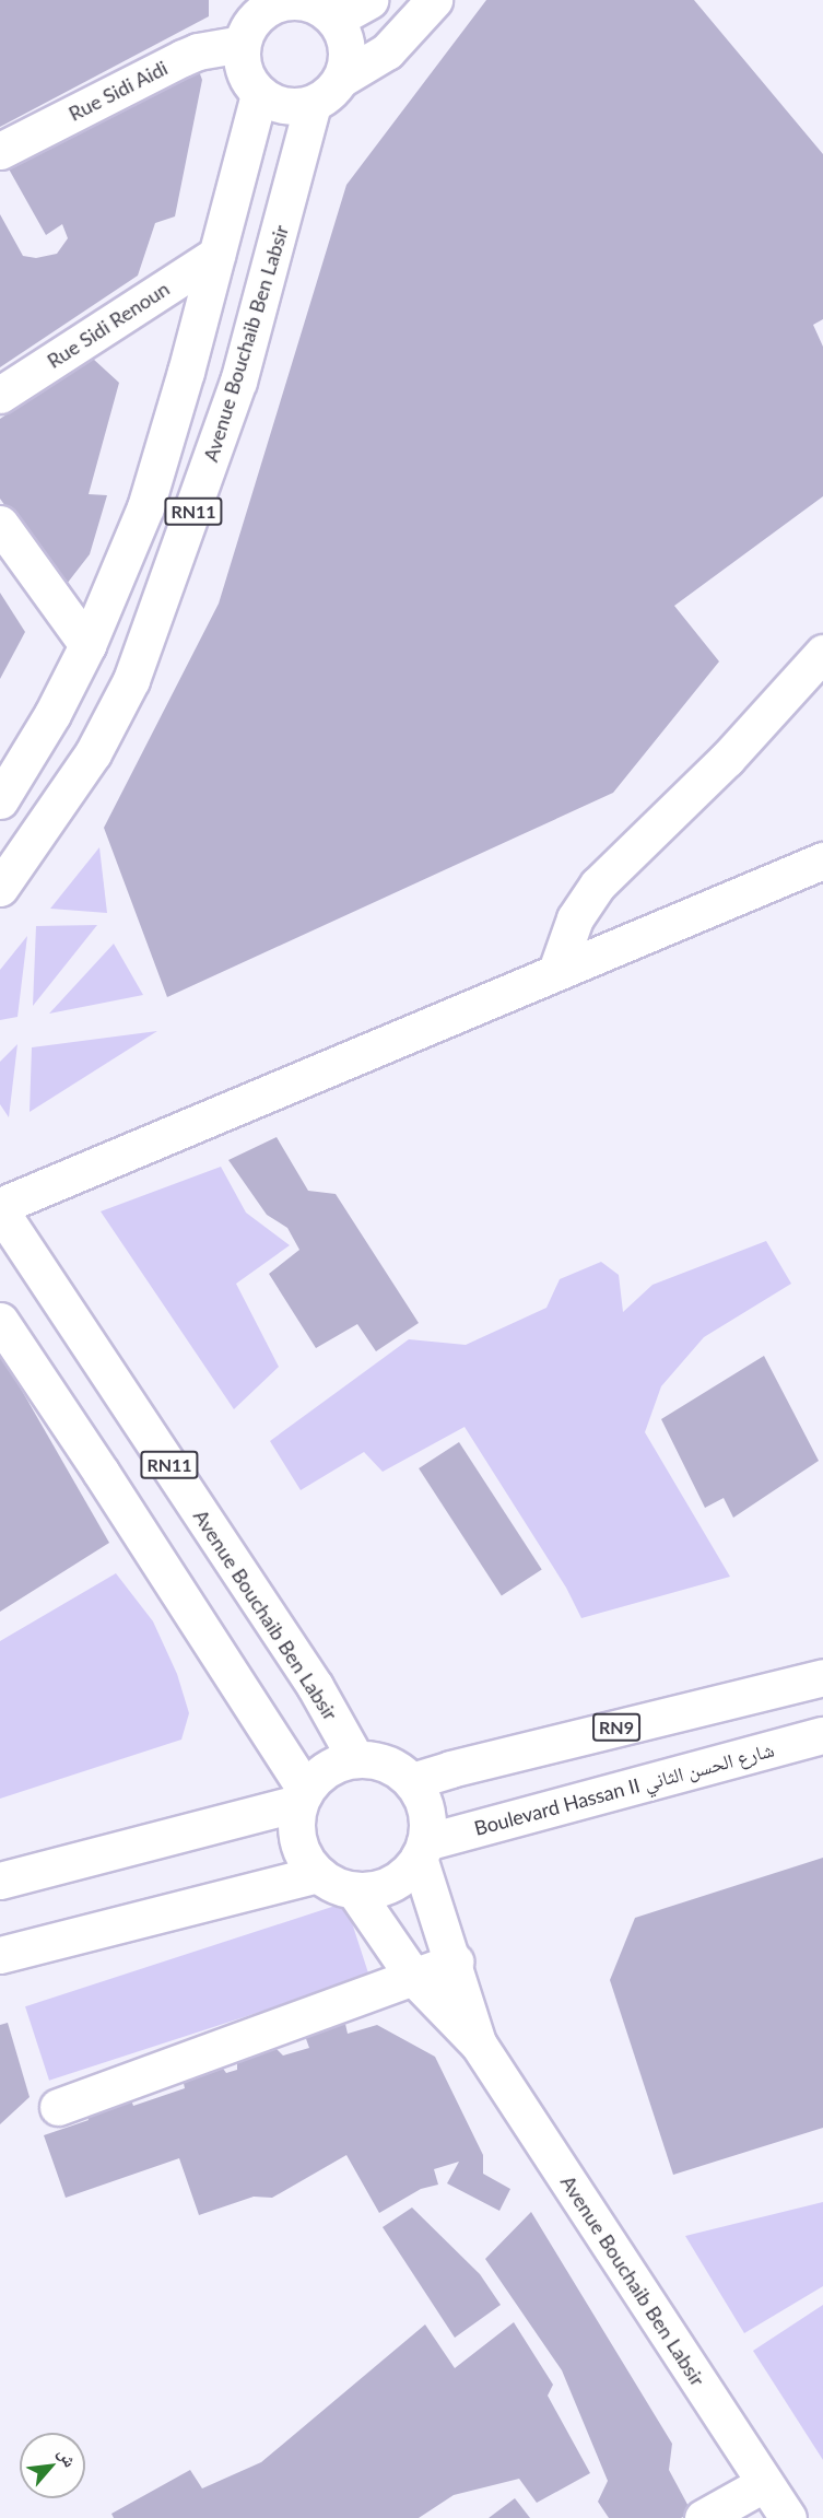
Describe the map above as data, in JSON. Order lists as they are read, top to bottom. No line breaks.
{"streets":{"main road":["Rue Sidi Aidi","Rue Sidi Renoun","Avenue Bouchaib Ben Labsir","RN11","RN9","Boulevard Hassan II شارع الحسن الثاني"]},"crossings":[["Rue Sidi Aidi","Avenue Bouchaib Ben Labsir"],["Rue Sidi Aidi","RN11"],["Rue Sidi Renoun","RN11"],["Avenue Bouchaib Ben Labsir","RN11"],["Avenue Bouchaib Ben Labsir","RN9"],["Avenue Bouchaib Ben Labsir","Boulevard Hassan II شارع الحسن الثاني"],["RN11","RN9"],["RN11","Boulevard Hassan II شارع الحسن الثاني"],["RN9","Boulevard Hassan II شارع الحسن الثاني"]],"north":"top right"}
